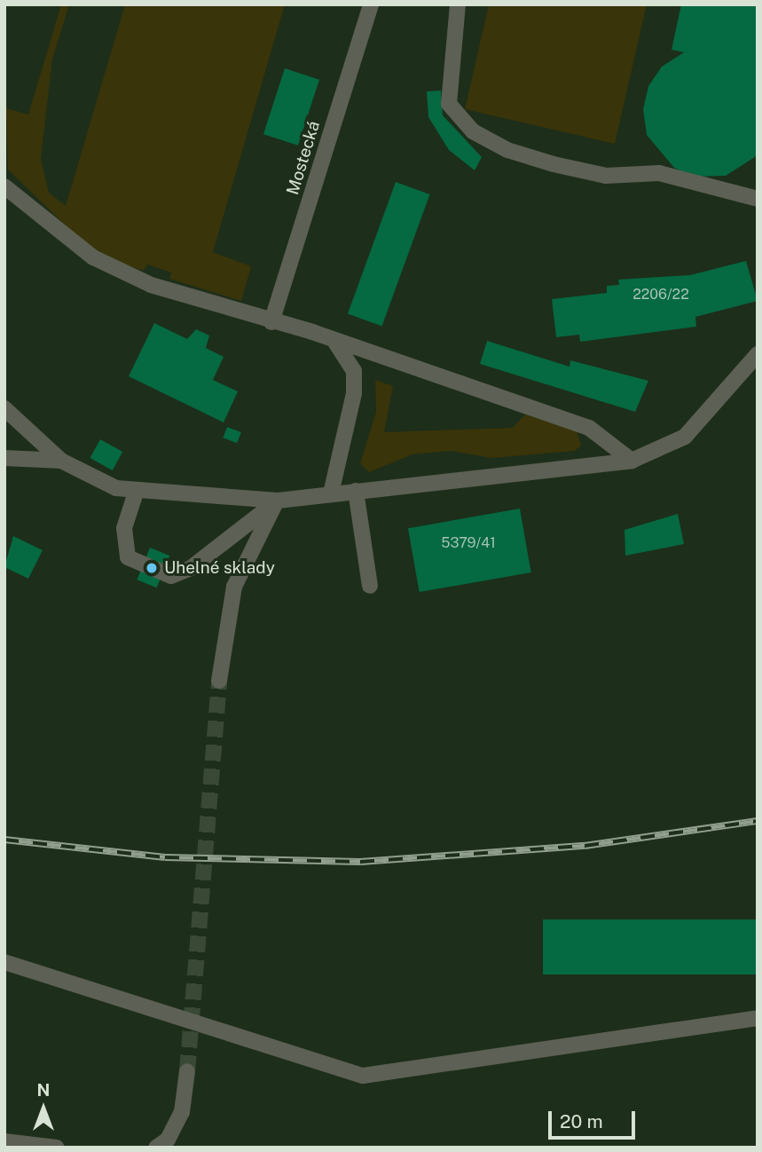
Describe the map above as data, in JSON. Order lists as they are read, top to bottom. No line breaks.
{"streets":{"street":["Mostecká"]},"places":["Uhelné sklady"],"house_numbers":["2206/22","5379/41"],"scale_bar":"20 m","north":"top"}
